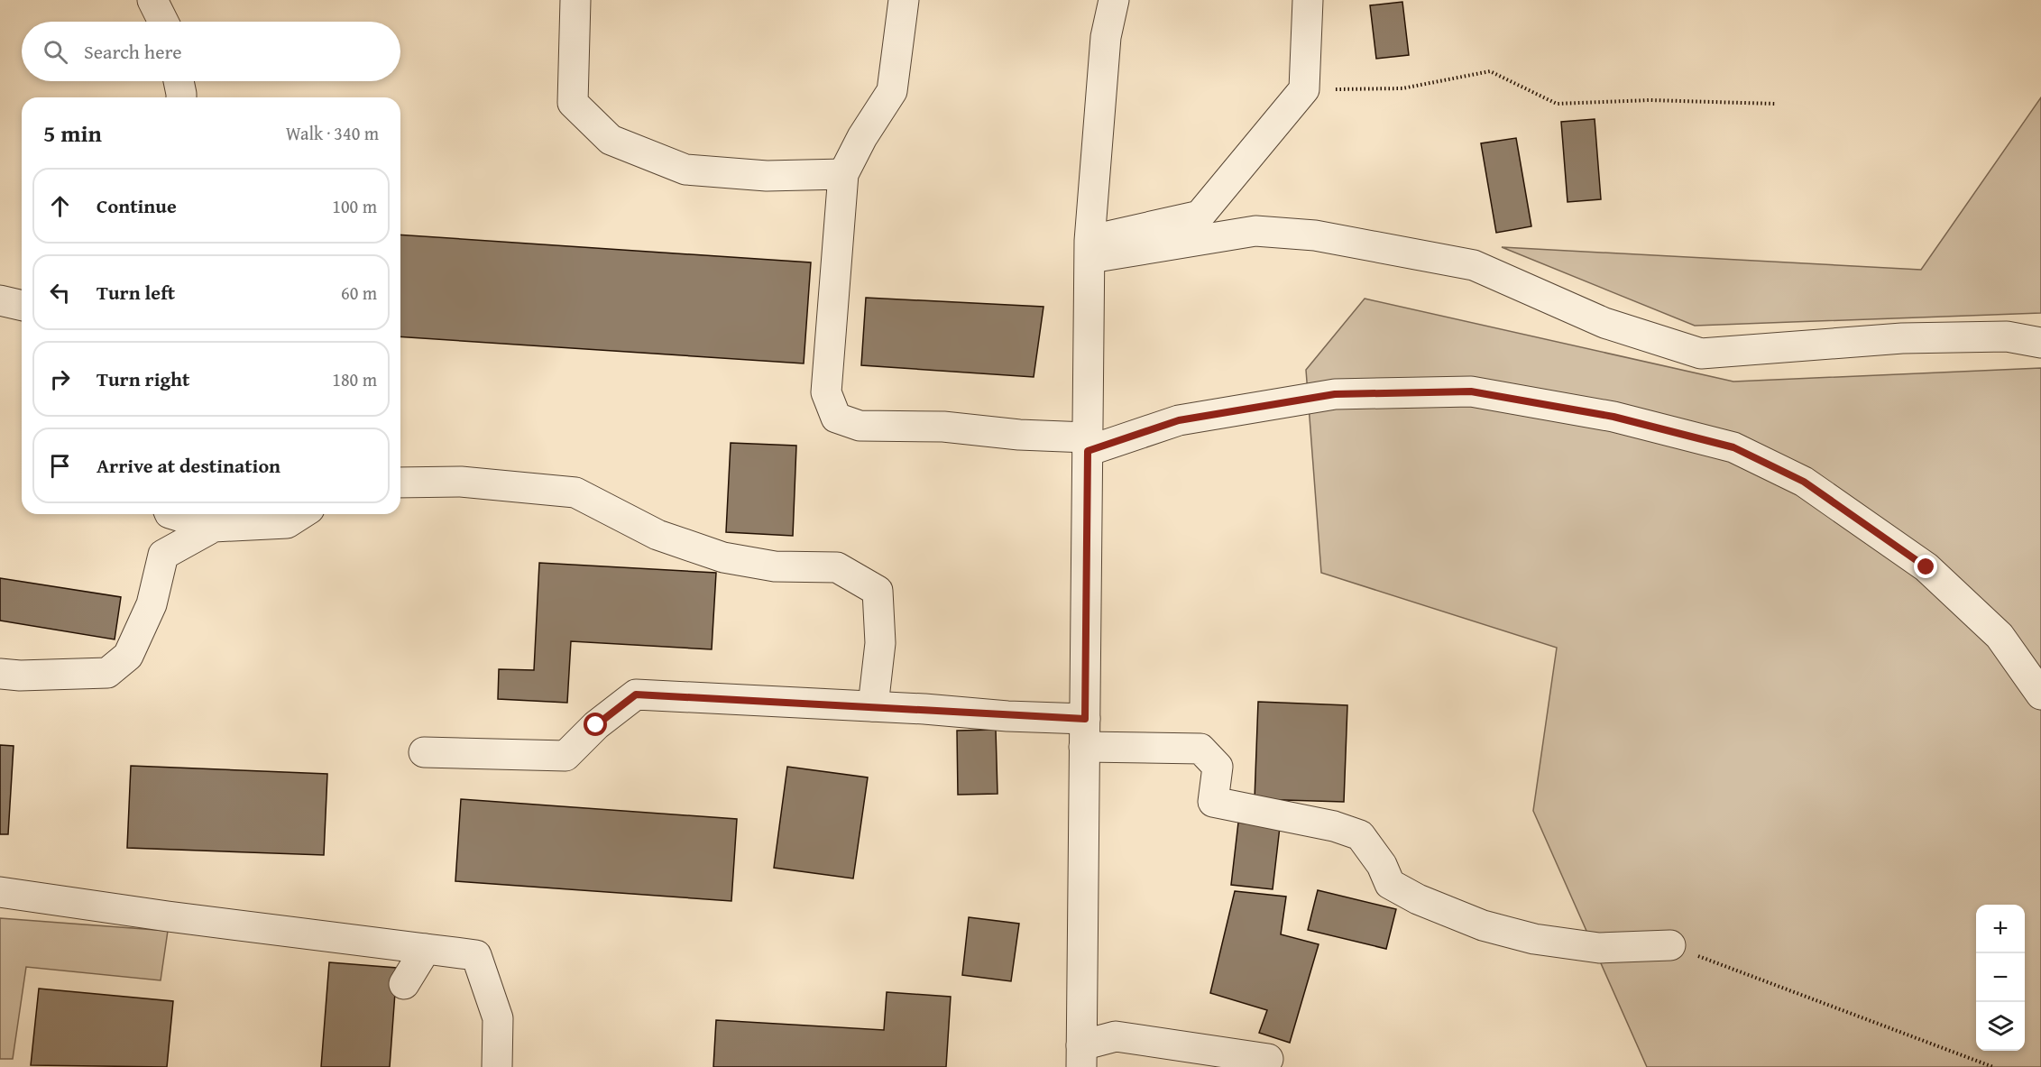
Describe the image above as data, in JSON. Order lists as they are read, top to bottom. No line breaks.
{"page":{"search":"Search here","heading":["5 min","Walk · 340 m"],"list":[["Continue","100 m"],["Turn left","60 m"],["Turn right","180 m"],"Arrive at destination"],"map_buttons":["+","−"]}}
